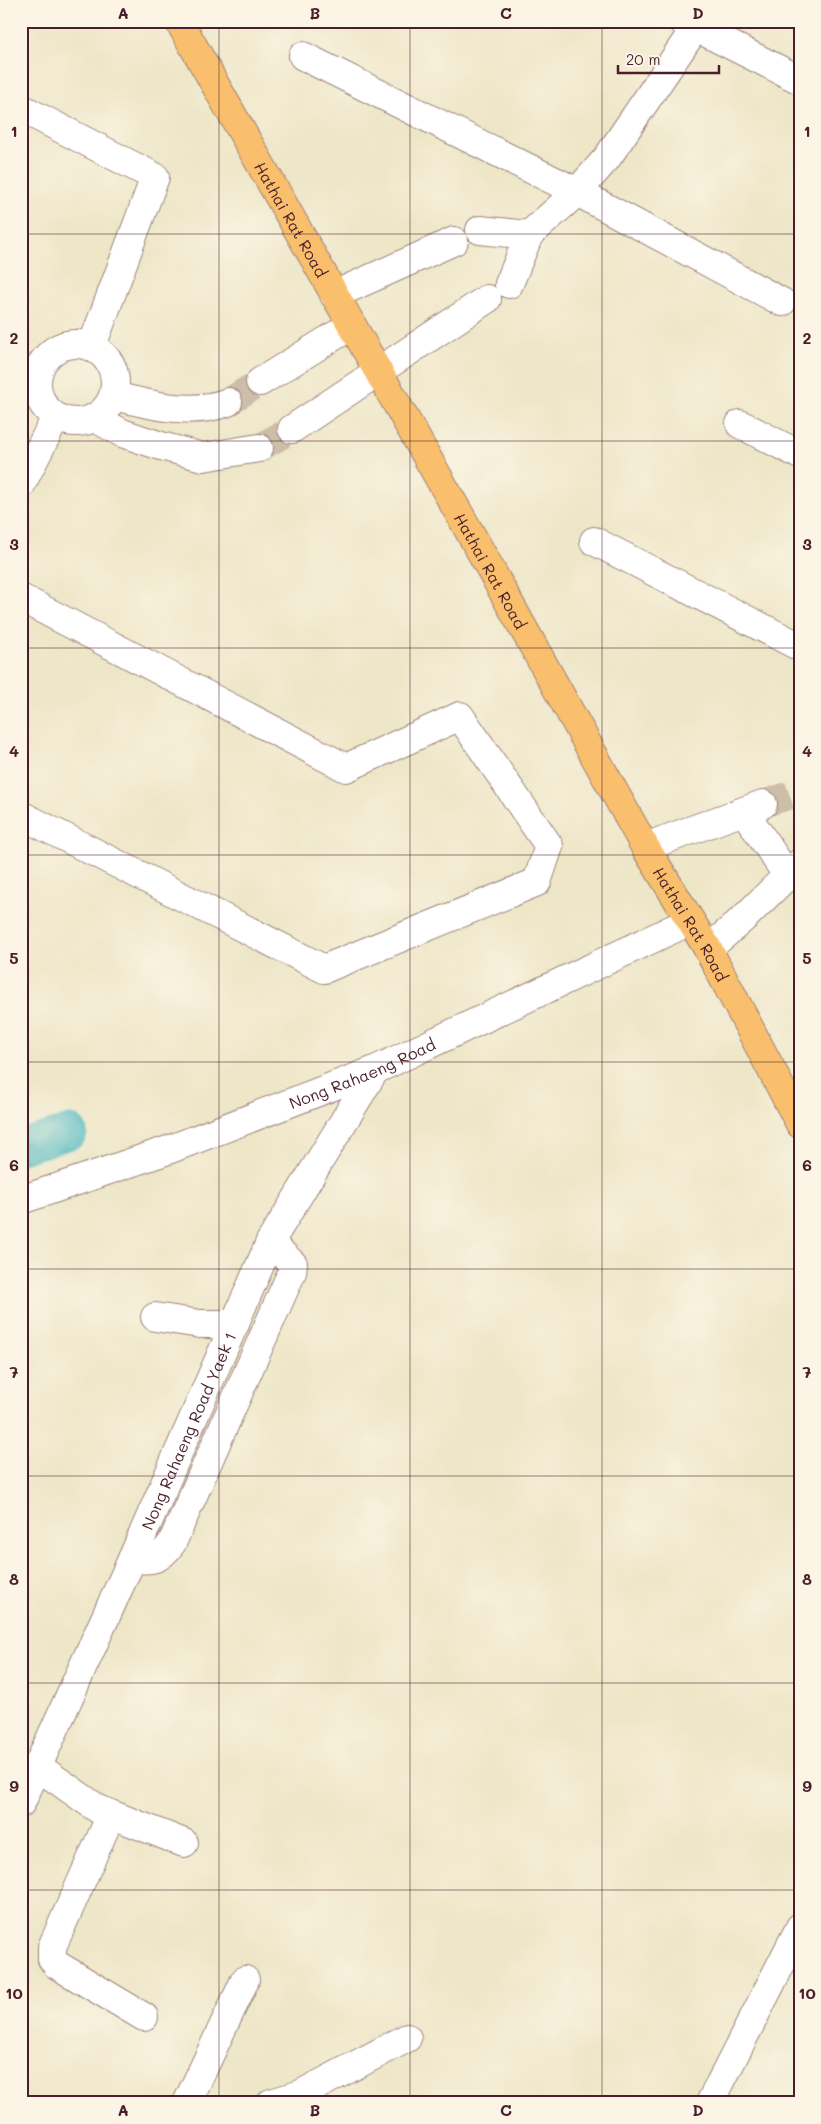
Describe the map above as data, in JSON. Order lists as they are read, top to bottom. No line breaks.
{"streets":{"main road":["Hathai Rat Road"],"street":["Nong Rahaeng Road","Nong Rahaeng Road Yaek 1"]},"crossings":[["Hathai Rat Road","Nong Rahaeng Road"],["Nong Rahaeng Road","Nong Rahaeng Road Yaek 1"]],"scale_bar":"20 m","grid":{"columns":["A","B","C","D"],"rows":["1","2","3","4","5","6","7","8","9","10"]}}
